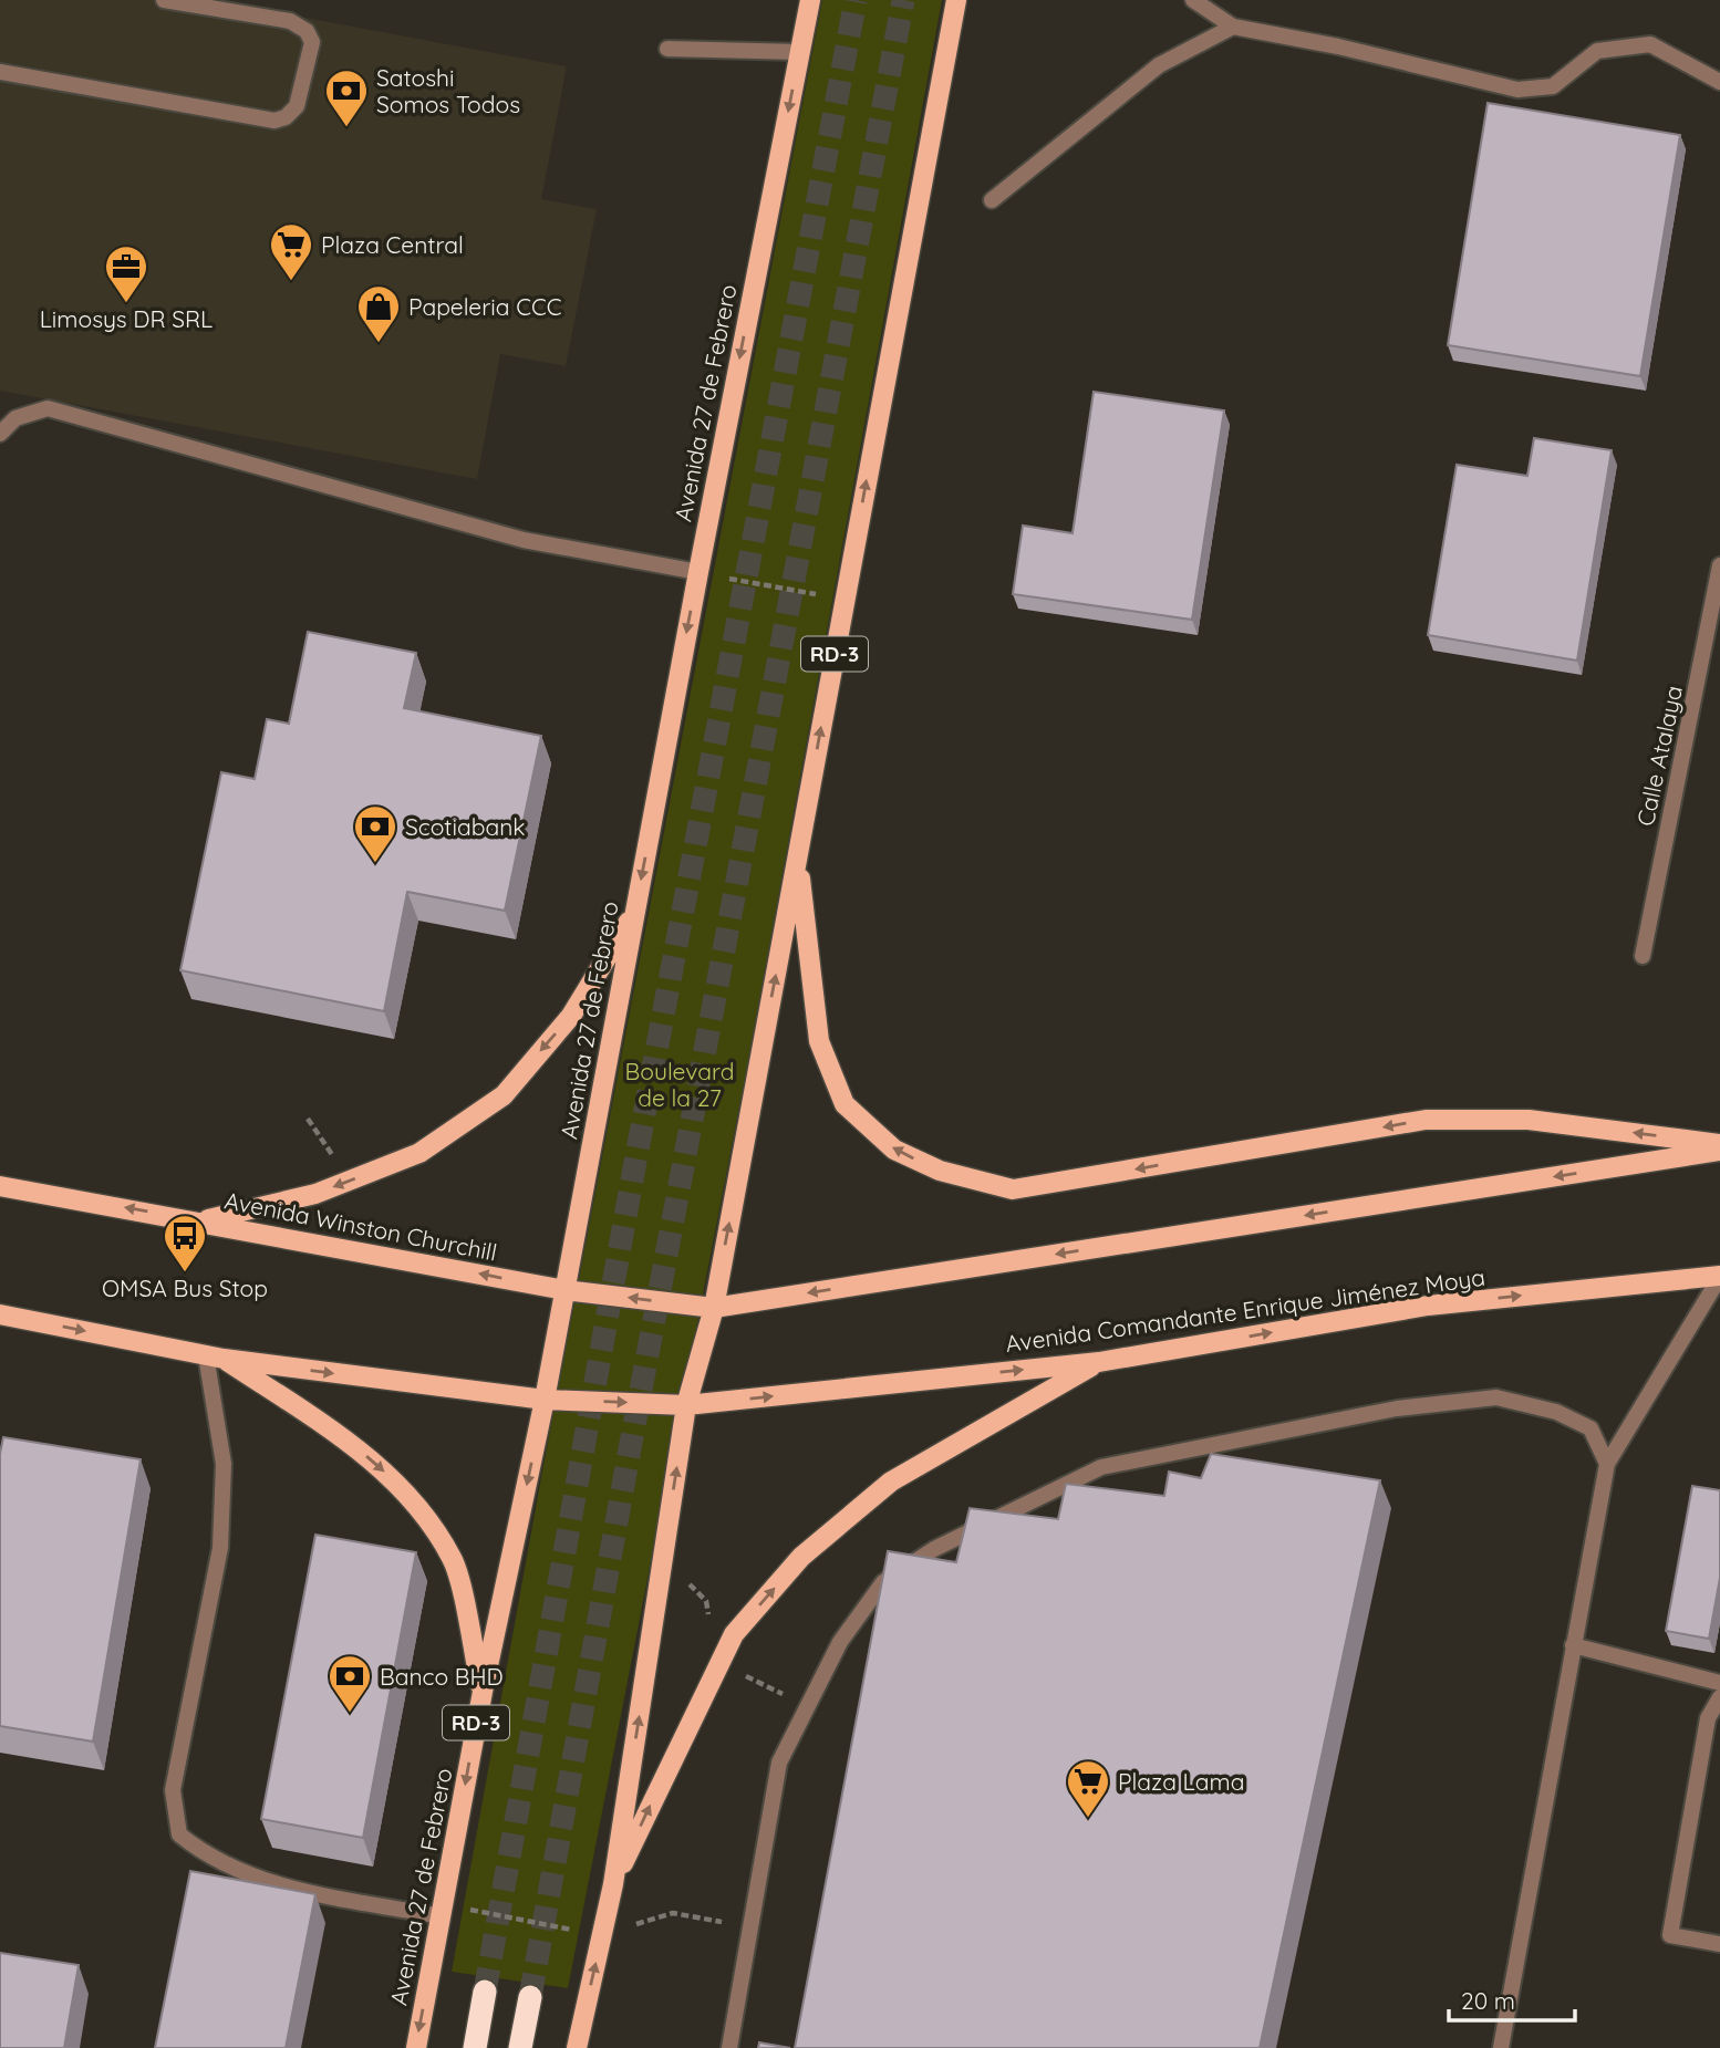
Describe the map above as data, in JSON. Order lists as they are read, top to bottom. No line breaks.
{"streets":{"main road":["Avenida 27 de Febrero","RD-3","Avenida Winston Churchill","Avenida Comandante Enrique Jiménez Moya"],"street":["Calle Atalaya"]},"crossings":[["Avenida 27 de Febrero","Avenida Winston Churchill"],["RD-3","Avenida Winston Churchill"],["RD-3","Avenida Comandante Enrique Jiménez Moya"]],"parks":["Boulevard de la 27"],"places":{"bank":["Satoshi Somos Todos","Scotiabank","Banco BHD"],"supermarket":["Plaza Central","Plaza Lama"],"office":["Limosys DR SRL"],"shop":["Papeleria CCC"],"bus stop":["OMSA Bus Stop"]},"scale_bar":"20 m"}
